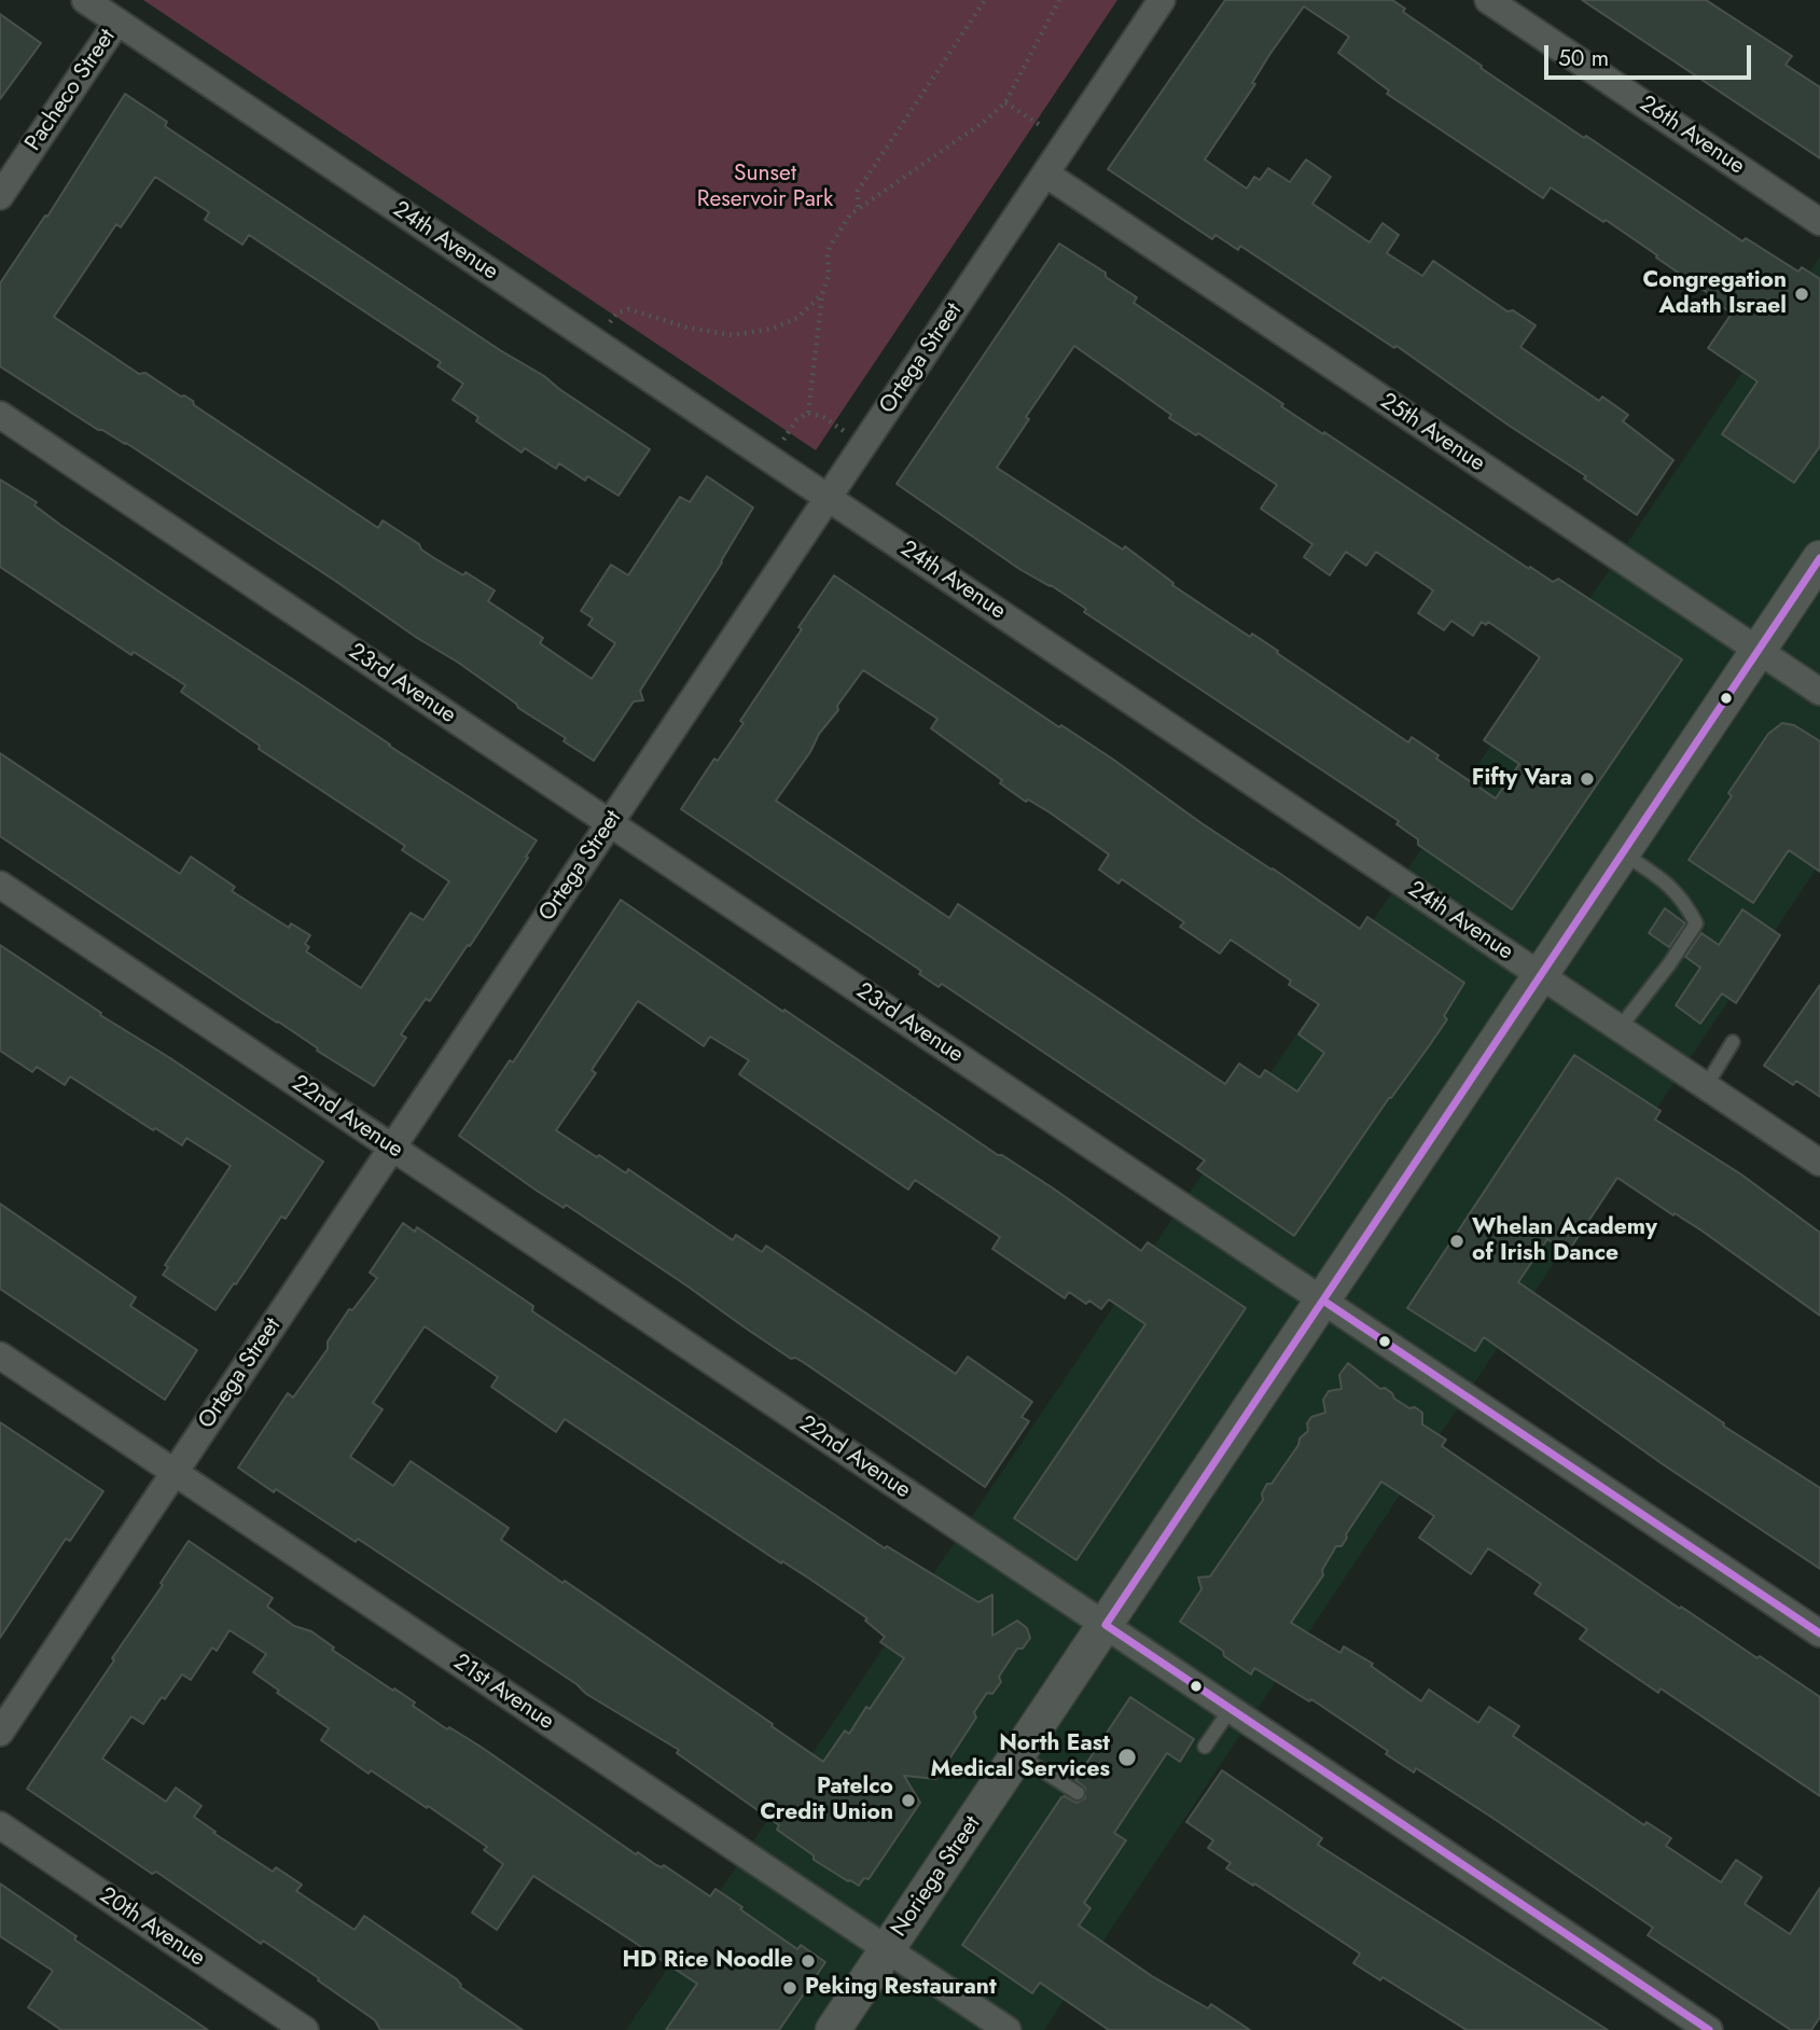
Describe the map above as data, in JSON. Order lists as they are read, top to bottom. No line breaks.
{"streets":{"street":["Pacheco Street","26th Avenue","24th Avenue","Ortega Street","25th Avenue","23rd Avenue","22nd Avenue","21st Avenue","Noriega Street","20th Avenue"]},"crossings":[["Pacheco Street","24th Avenue"],["24th Avenue","Ortega Street"],["24th Avenue","Noriega Street"],["Ortega Street","25th Avenue"],["Ortega Street","23rd Avenue"],["Ortega Street","22nd Avenue"],["Ortega Street","21st Avenue"],["25th Avenue","Noriega Street"],["23rd Avenue","Noriega Street"],["22nd Avenue","Noriega Street"],["21st Avenue","Noriega Street"]],"parks":["Sunset Reservoir Park"],"places":["Congregation Adath Israel","Fifty Vara","Whelan Academy of Irish Dance","North East Medical Services","Patelco Credit Union","HD Rice Noodle","Peking Restaurant"],"scale_bar":"50 m"}
